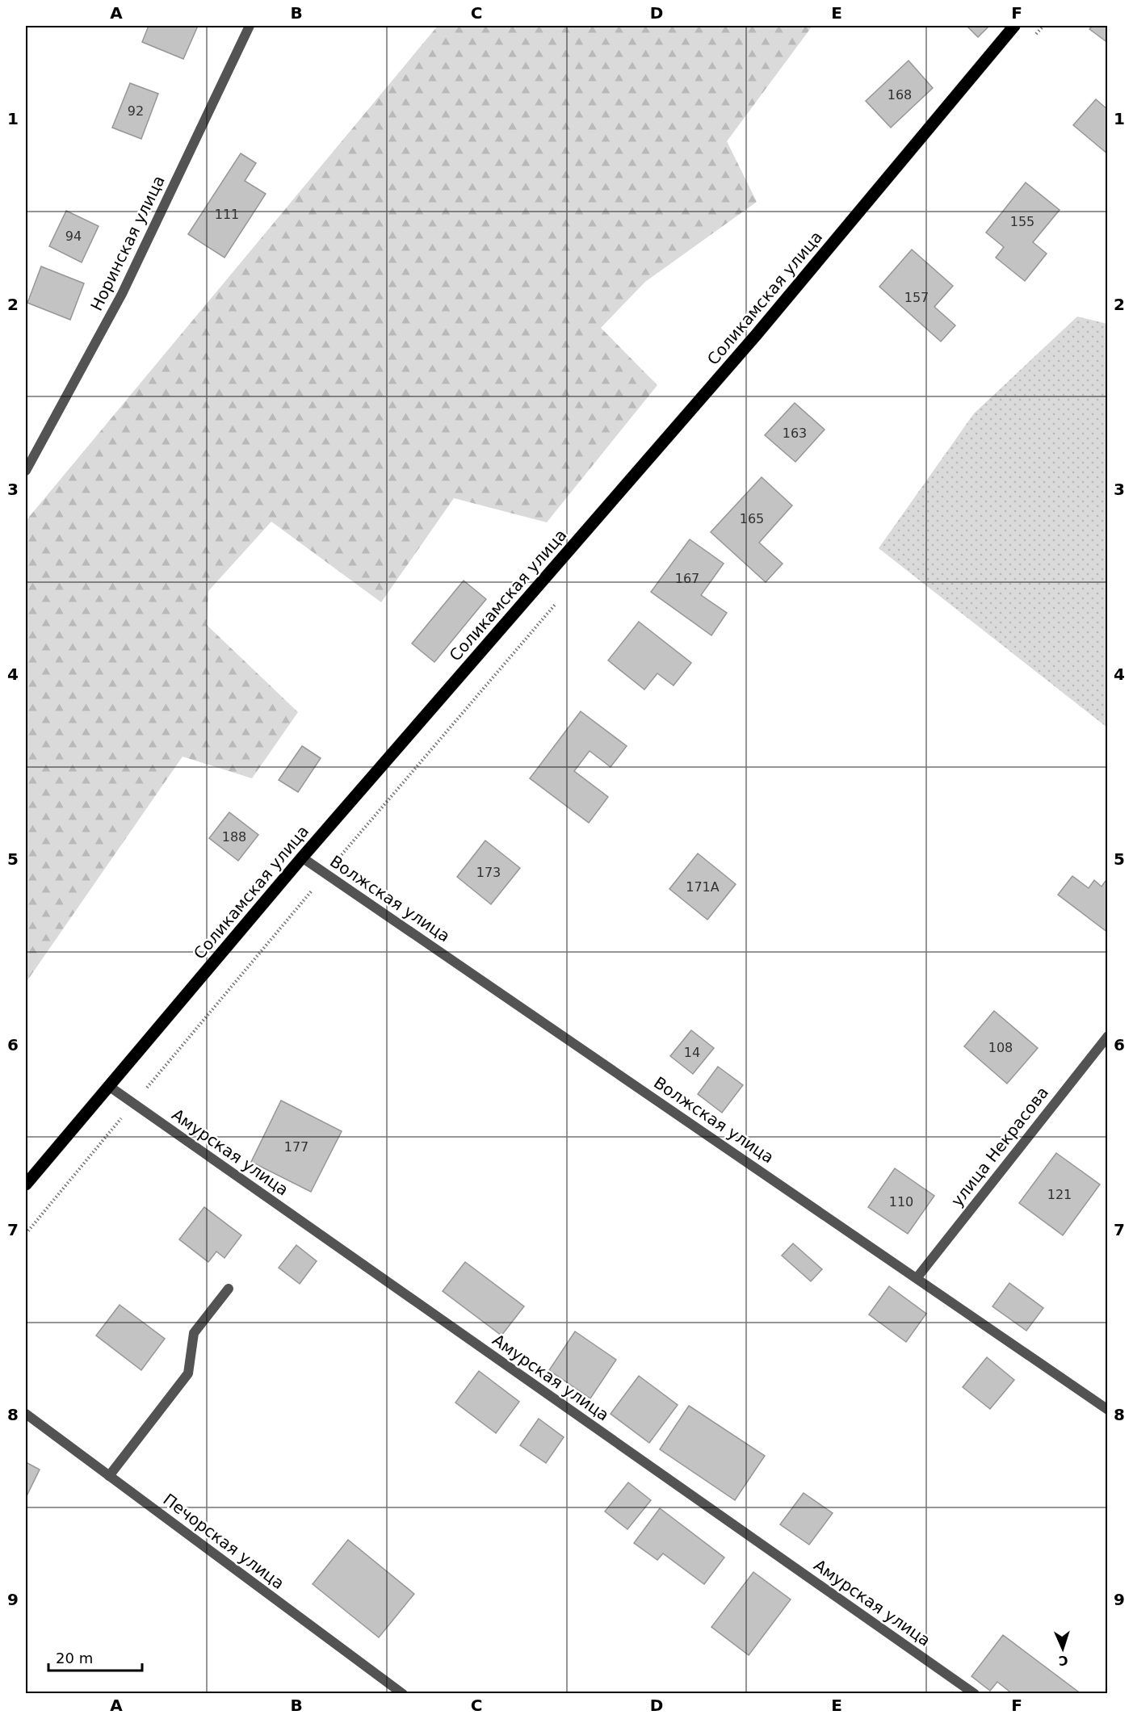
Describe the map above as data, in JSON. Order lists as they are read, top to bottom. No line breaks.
{"streets":{"main road":["Соликамская улица"],"street":["Норинская улица","Волжская улица","улица Некрасова","Амурская улица","Печорская улица"]},"crossings":[["Соликамская улица","Волжская улица"],["Соликамская улица","Амурская улица"],["Волжская улица","улица Некрасова"]],"house_numbers":["168","92","111","155","94","157","163","165","167","188","173","171А","108","14","177","121","110"],"scale_bar":"20 m","north":"bottom","grid":{"columns":["A","B","C","D","E","F"],"rows":["1","2","3","4","5","6","7","8","9"]}}
